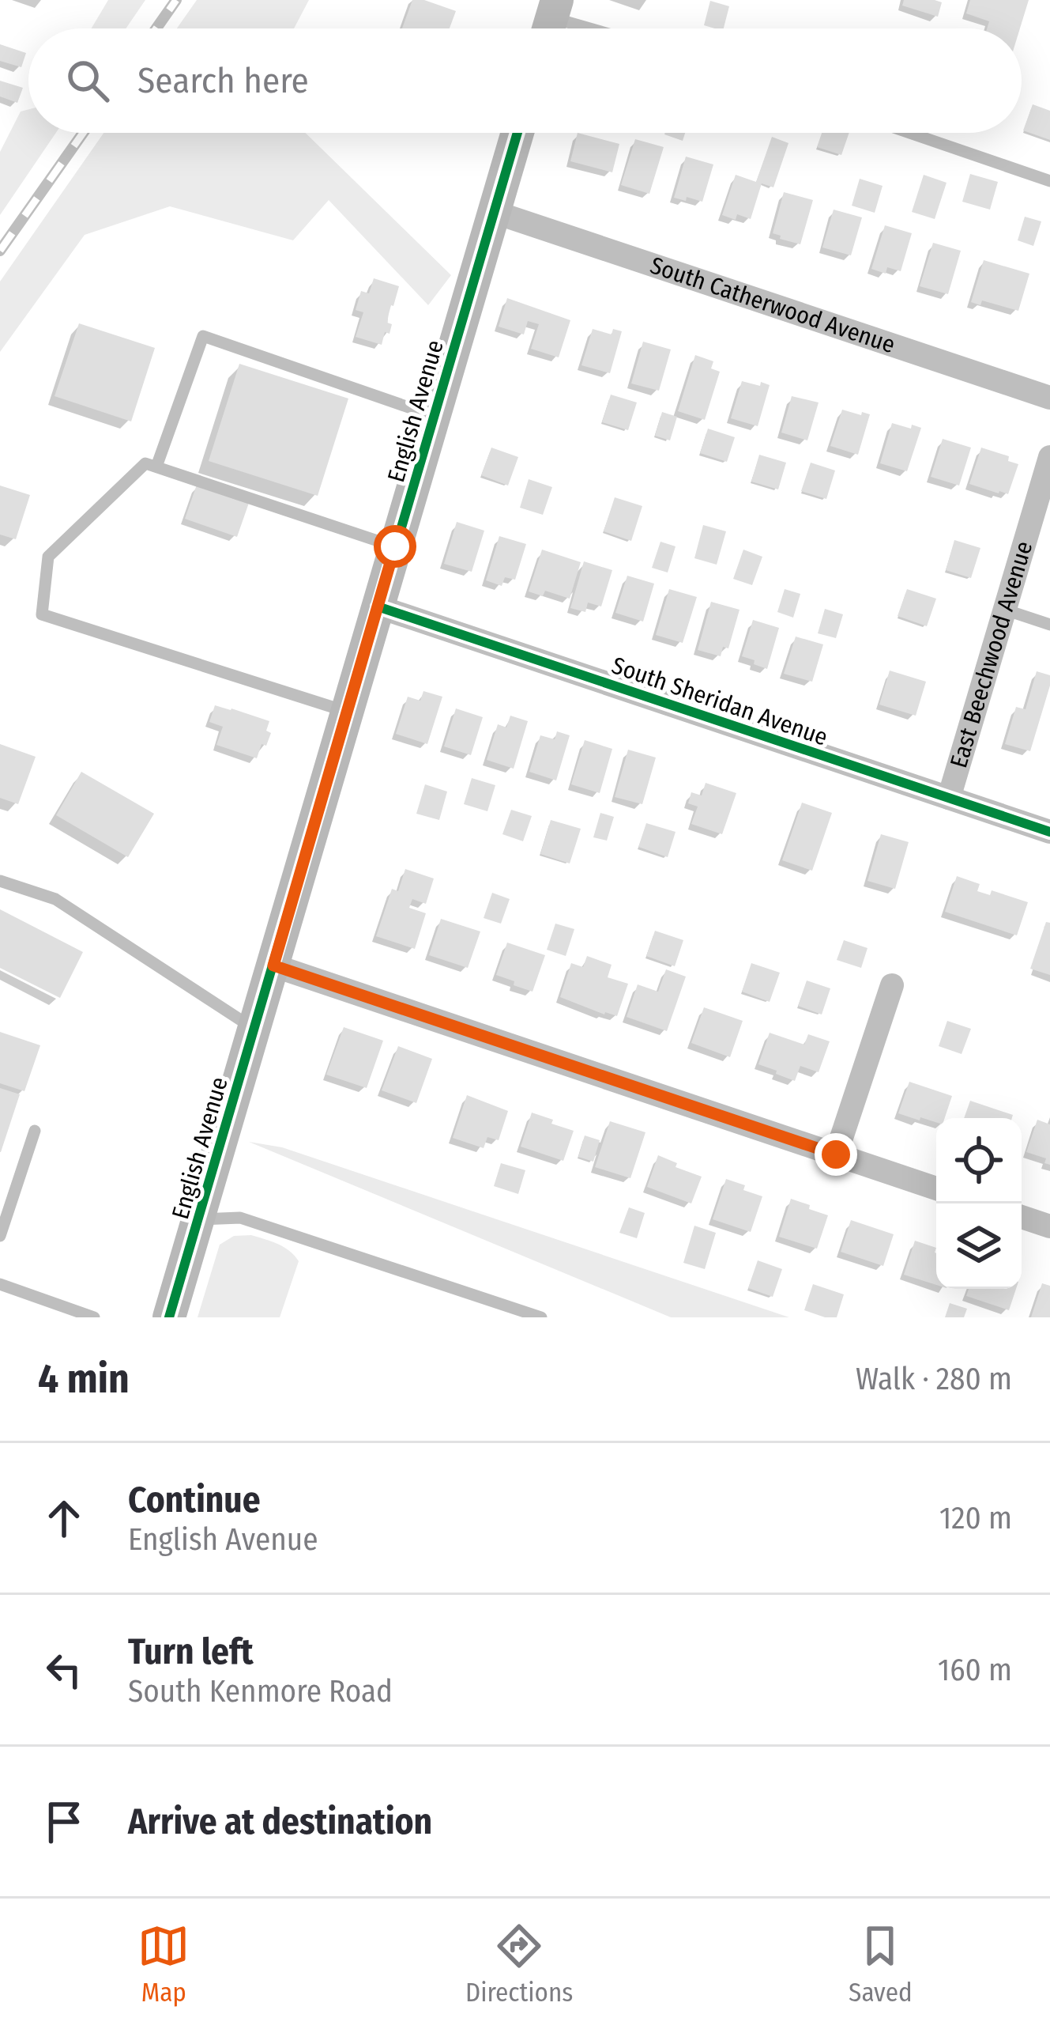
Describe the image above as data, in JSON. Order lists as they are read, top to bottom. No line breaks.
{"streets":{"street":["South Catherwood Avenue","English Avenue","East Beechwood Avenue","South Sheridan Avenue"]},"crossings":[["South Catherwood Avenue","English Avenue"],["English Avenue","South Sheridan Avenue"],["East Beechwood Avenue","South Sheridan Avenue"]],"page":{"search":"Search here","heading":["4 min","Walk · 280 m"],"list":[["Continue","English Avenue","120 m"],["Turn left","South Kenmore Road","160 m"],"Arrive at destination"],"nav":["Map","Directions","Saved"]}}
